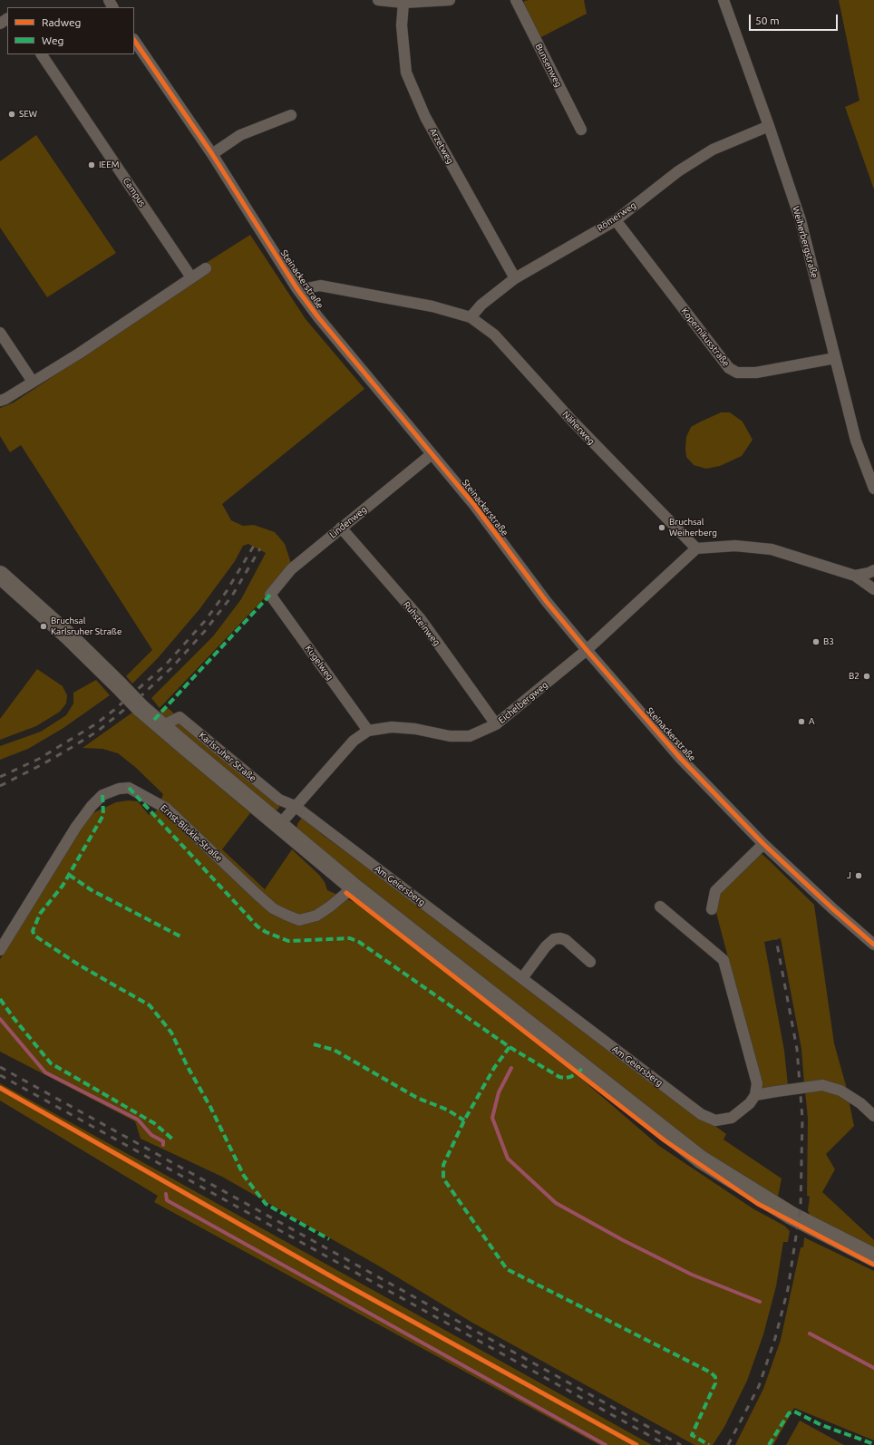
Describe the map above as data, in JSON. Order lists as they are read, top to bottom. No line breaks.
{"streets":{"street":["Bunsenweg","Arzetweg","Campus","Römerweg","Weiherbergstraße","Steinackerstraße","Kopernikusstraße","Näherweg","Lindenweg","Ruhsteinweg","Kugelweg","Eichelbergweg","Karlsruher Straße","Ernst-Blickle-Straße","Am Geiersberg"]},"crossings":[["Arzetweg","Römerweg"],["Römerweg","Weiherbergstraße"],["Römerweg","Kopernikusstraße"],["Römerweg","Näherweg"],["Weiherbergstraße","Kopernikusstraße"],["Steinackerstraße","Näherweg"],["Steinackerstraße","Lindenweg"],["Steinackerstraße","Eichelbergweg"],["Näherweg","Eichelbergweg"],["Lindenweg","Ruhsteinweg"],["Lindenweg","Kugelweg"],["Ruhsteinweg","Eichelbergweg"],["Kugelweg","Eichelbergweg"],["Eichelbergweg","Karlsruher Straße"],["Eichelbergweg","Am Geiersberg"],["Karlsruher Straße","Am Geiersberg"]],"places":["SEW","IEEM","Bruchsal Weiherberg","Bruchsal Karlsruher Straße","B3","B2","A","J"],"legend":["Radweg","Weg"],"scale_bar":"50 m"}
